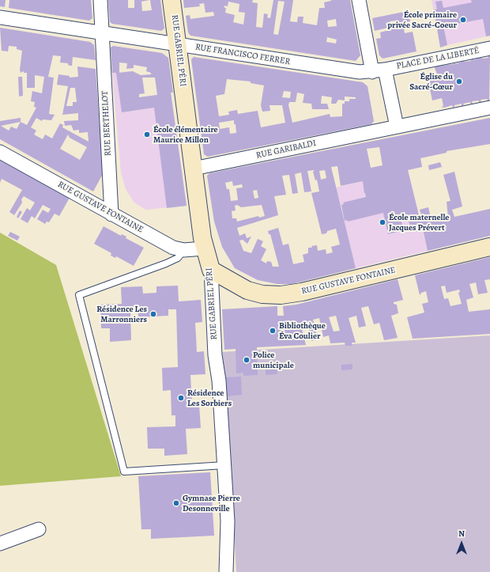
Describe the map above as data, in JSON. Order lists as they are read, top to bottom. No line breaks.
{"streets":{"street":["RUE GABRIEL PÉRI","RUE FRANCISCO FERRER","PLACE DE LA LIBERTÉ","RUE BERTHELOT","RUE GARIBALDI","RUE GUSTAVE FONTAINE"]},"crossings":[["RUE GABRIEL PÉRI","RUE FRANCISCO FERRER"],["RUE GABRIEL PÉRI","RUE GARIBALDI"],["RUE GABRIEL PÉRI","RUE GUSTAVE FONTAINE"],["RUE FRANCISCO FERRER","PLACE DE LA LIBERTÉ"],["RUE FRANCISCO FERRER","RUE BERTHELOT"],["PLACE DE LA LIBERTÉ","RUE GARIBALDI"],["RUE BERTHELOT","RUE GUSTAVE FONTAINE"]],"places":["École primaire privée Sacré-Coeur","Église du Sacré-Cœur","École élémentaire Maurice Millon","École maternelle Jacques Prévert","Résidence Les Marronniers","Bibliothèque Éva Coulier","Police municipale","Résidence Les Sorbiers","Gymnase Pierre Desonneville"],"north":"top"}
